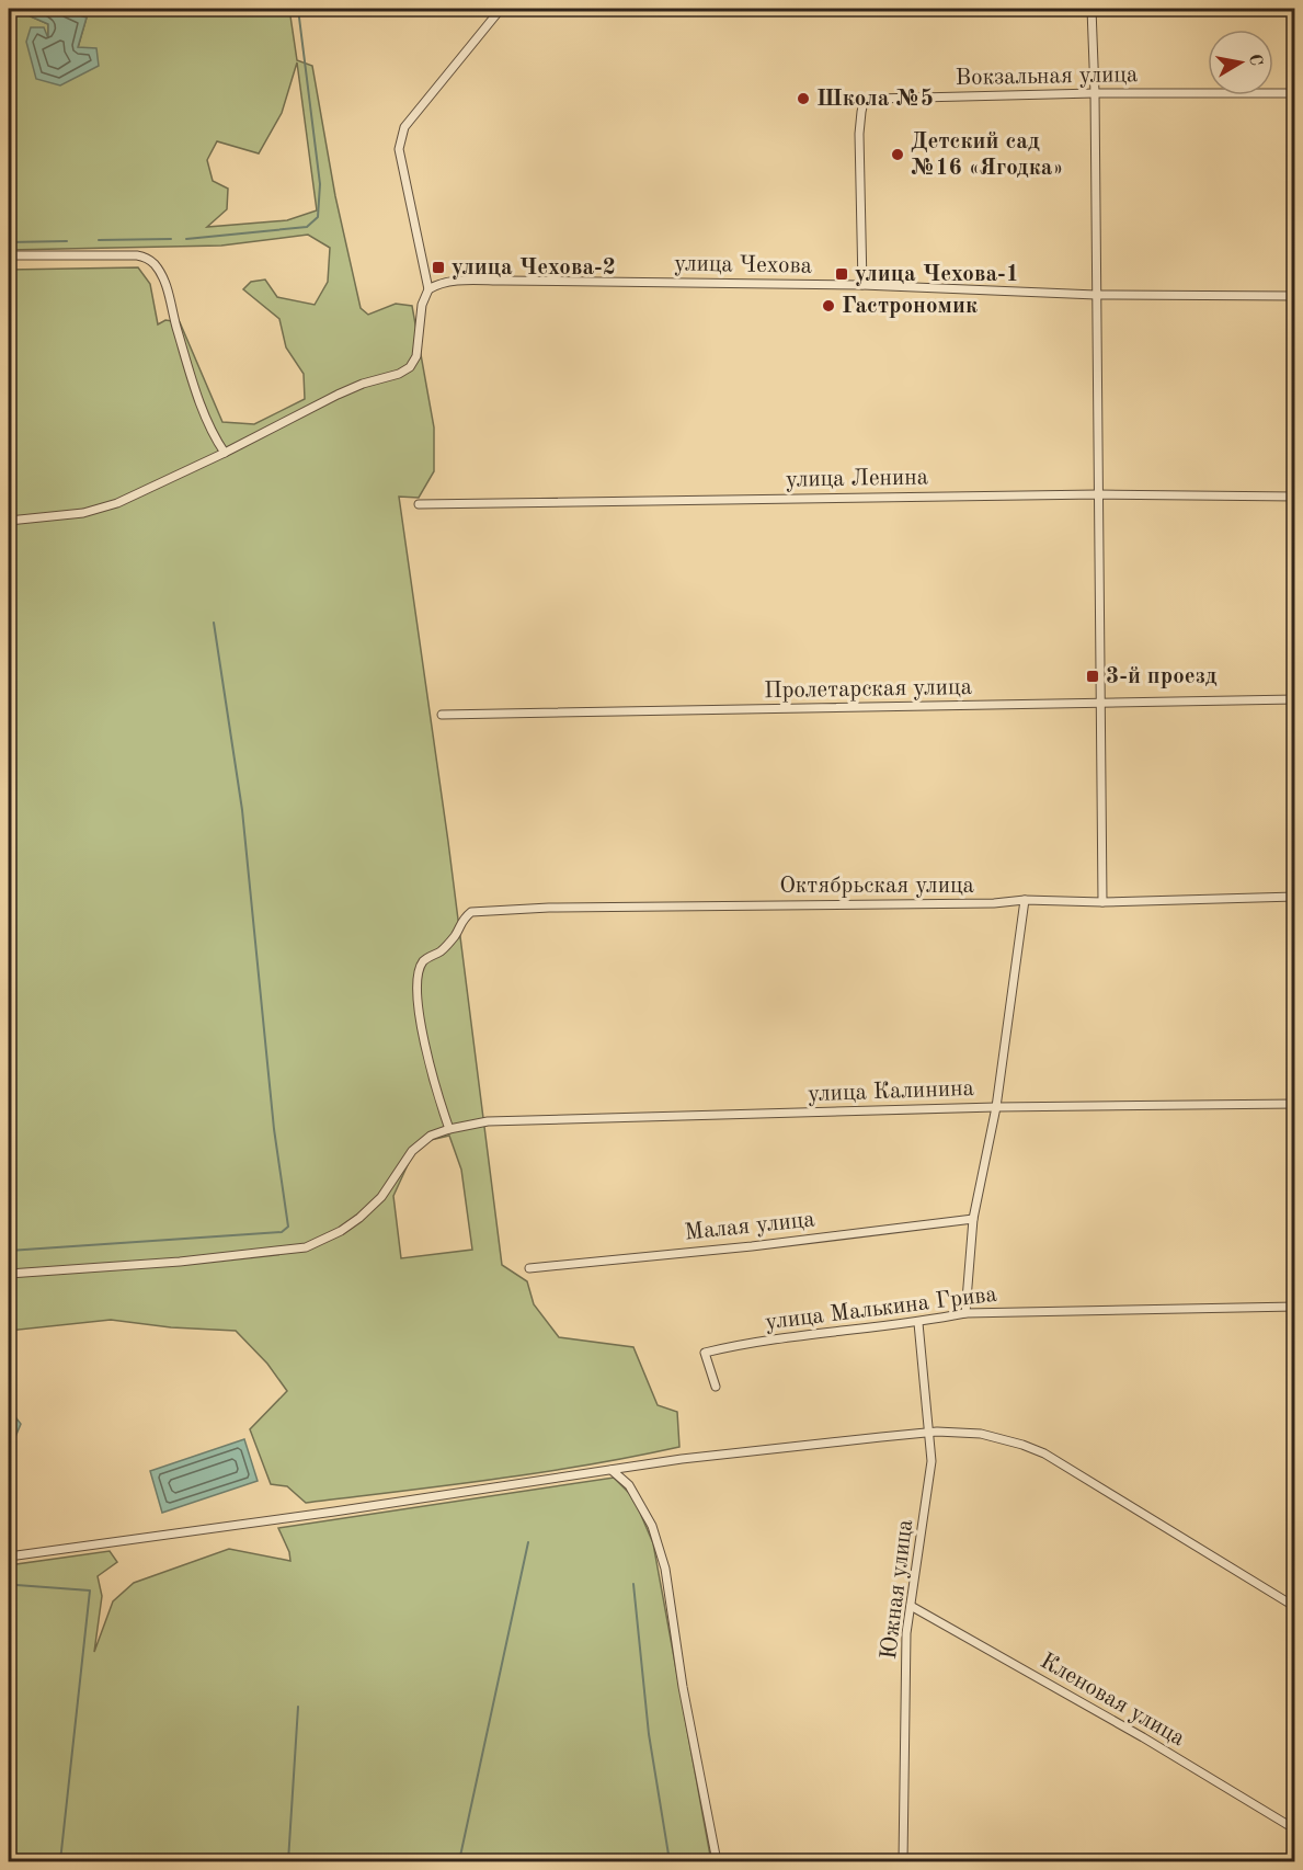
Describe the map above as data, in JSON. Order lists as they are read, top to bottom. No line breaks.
{"streets":{"street":["Вокзальная улица","улица Чехова","улица Ленина","Пролетарская улица","Октябрьская улица","улица Калинина","Малая улица","улица Малькина Грива","Южная улица","Кленовая улица"]},"crossings":[["Вокзальная улица","улица Чехова"],["Октябрьская улица","улица Калинина"],["улица Малькина Грива","Южная улица"],["Южная улица","Кленовая улица"]],"places":{"other":["Школа №5","Детский сад №16 «Ягодка»","Гастрономик"],"transit":["улица Чехова-2","улица Чехова-1","3-й проезд"]},"north":"right"}
